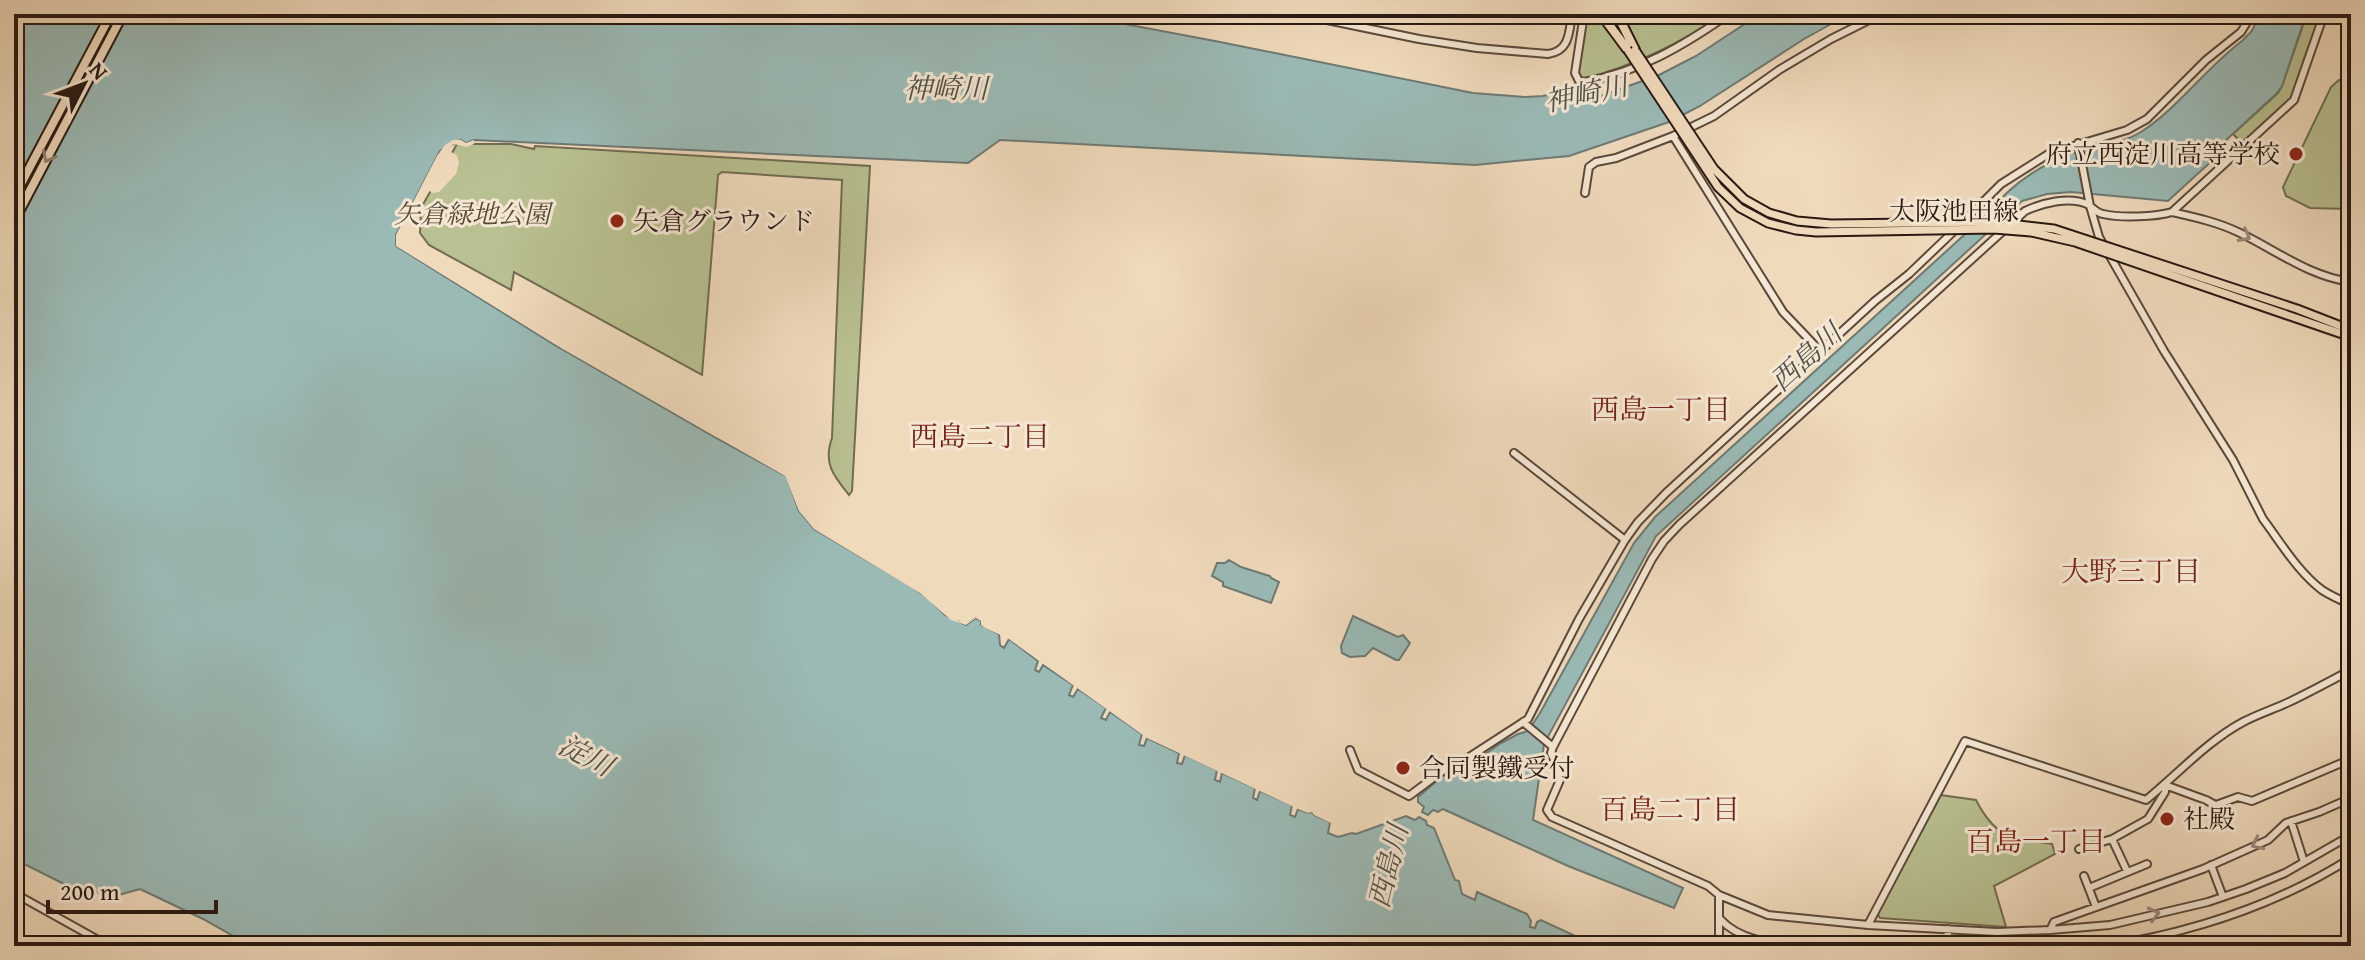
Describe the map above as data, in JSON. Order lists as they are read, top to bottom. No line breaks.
{"streets":{"main road":["大阪池田線"]},"districts":["西島一丁目","西島二丁目","大野三丁目","百島二丁目","百島一丁目"],"water":["神崎川","西島川","淀川"],"parks":["矢倉緑地公園"],"places":["府立西淀川高等学校","矢倉グラウンド","合同製鐵受付","社殿"],"scale_bar":"200 m","north":"top right"}
